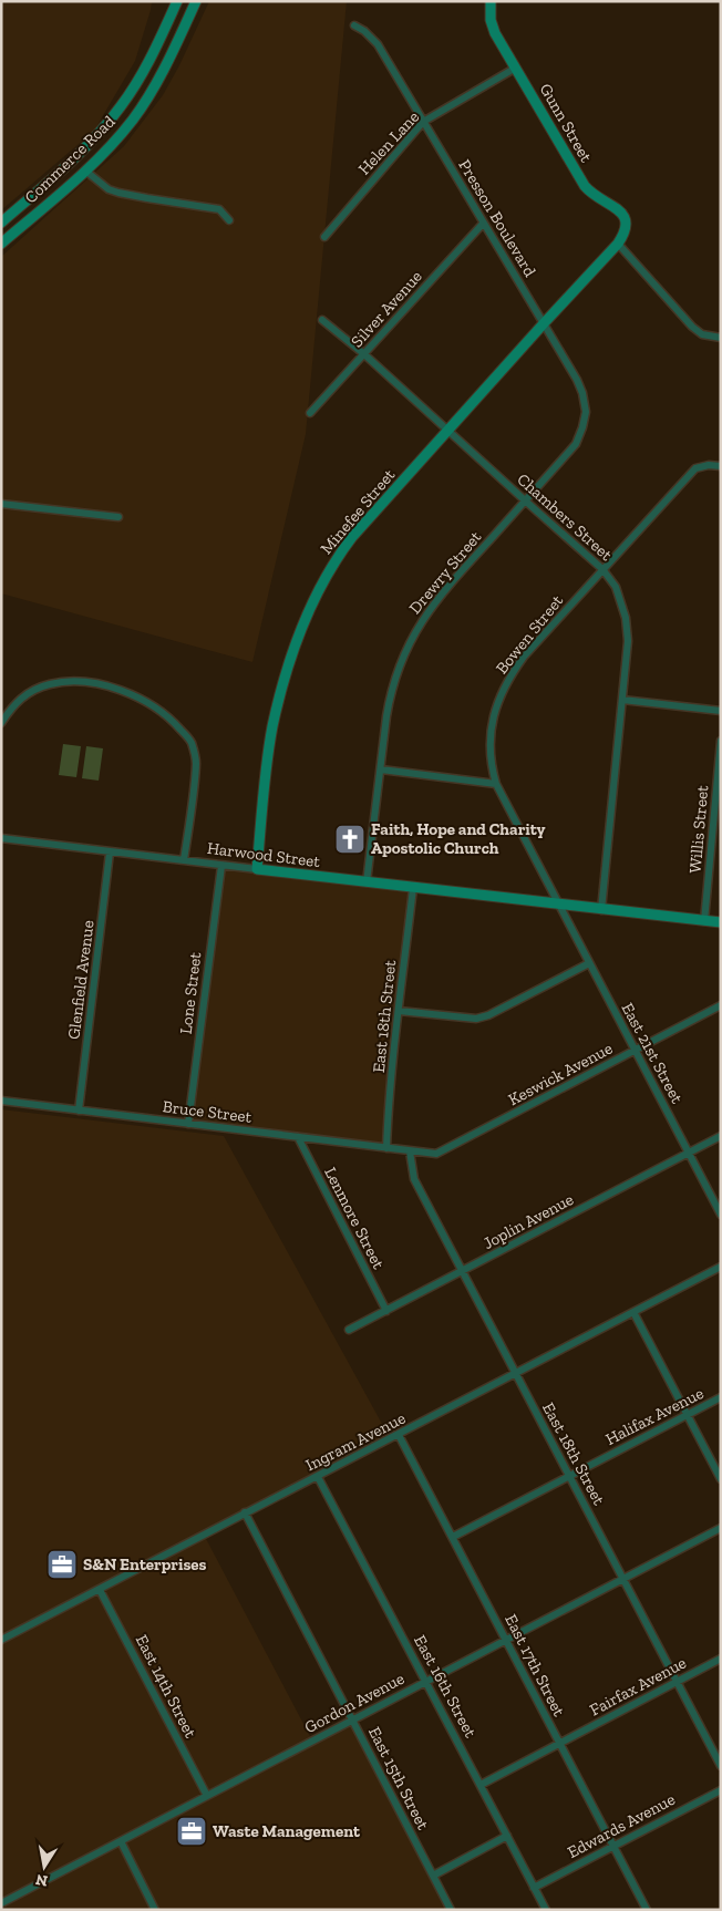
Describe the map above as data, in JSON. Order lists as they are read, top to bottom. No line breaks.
{"streets":{"street":["Gunn Street","Helen Lane","Commerce Road","Presson Boulevard","Silver Avenue","Minefee Street","Chambers Street","Drewry Street","Bowen Street","Willis Street","Harwood Street","Glenfield Avenue","Lone Street","East 18th Street","East 21st Street","Keswick Avenue","Bruce Street","Lenmore Street","Joplin Avenue","Halifax Avenue","Ingram Avenue","East 17th Street","East 14th Street","East 16th Street","Fairfax Avenue","Gordon Avenue","East 15th Street","Edwards Avenue"]},"crossings":[["Gunn Street","Helen Lane"],["Gunn Street","Minefee Street"],["Helen Lane","Presson Boulevard"],["Presson Boulevard","Silver Avenue"],["Presson Boulevard","Minefee Street"],["Presson Boulevard","Drewry Street"],["Silver Avenue","Chambers Street"],["Minefee Street","Chambers Street"],["Minefee Street","Harwood Street"],["Chambers Street","Drewry Street"],["Chambers Street","Bowen Street"],["Chambers Street","Harwood Street"],["Drewry Street","Harwood Street"],["Bowen Street","Harwood Street"],["Bowen Street","East 21st Street"],["Willis Street","Harwood Street"],["Harwood Street","Glenfield Avenue"],["Harwood Street","Lone Street"],["Harwood Street","East 18th Street"],["Harwood Street","East 21st Street"],["Glenfield Avenue","Bruce Street"],["Lone Street","Bruce Street"],["East 18th Street","Keswick Avenue"],["East 18th Street","Bruce Street"],["East 18th Street","Joplin Avenue"],["East 18th Street","Halifax Avenue"],["East 18th Street","Ingram Avenue"],["East 18th Street","Fairfax Avenue"],["East 18th Street","Gordon Avenue"],["East 21st Street","Keswick Avenue"],["East 21st Street","Joplin Avenue"],["Keswick Avenue","Bruce Street"],["Bruce Street","Lenmore Street"],["Lenmore Street","Joplin Avenue"],["Halifax Avenue","East 17th Street"],["Ingram Avenue","East 17th Street"],["Ingram Avenue","East 14th Street"],["Ingram Avenue","East 16th Street"],["Ingram Avenue","East 15th Street"],["East 17th Street","Fairfax Avenue"],["East 17th Street","Gordon Avenue"],["East 17th Street","Edwards Avenue"],["East 14th Street","Gordon Avenue"],["East 16th Street","Fairfax Avenue"],["East 16th Street","Gordon Avenue"],["East 16th Street","Edwards Avenue"],["Gordon Avenue","East 15th Street"]],"places":{"church":["Faith, Hope and Charity Apostolic Church"],"office":["S&N Enterprises","Waste Management"]},"north":"bottom"}
